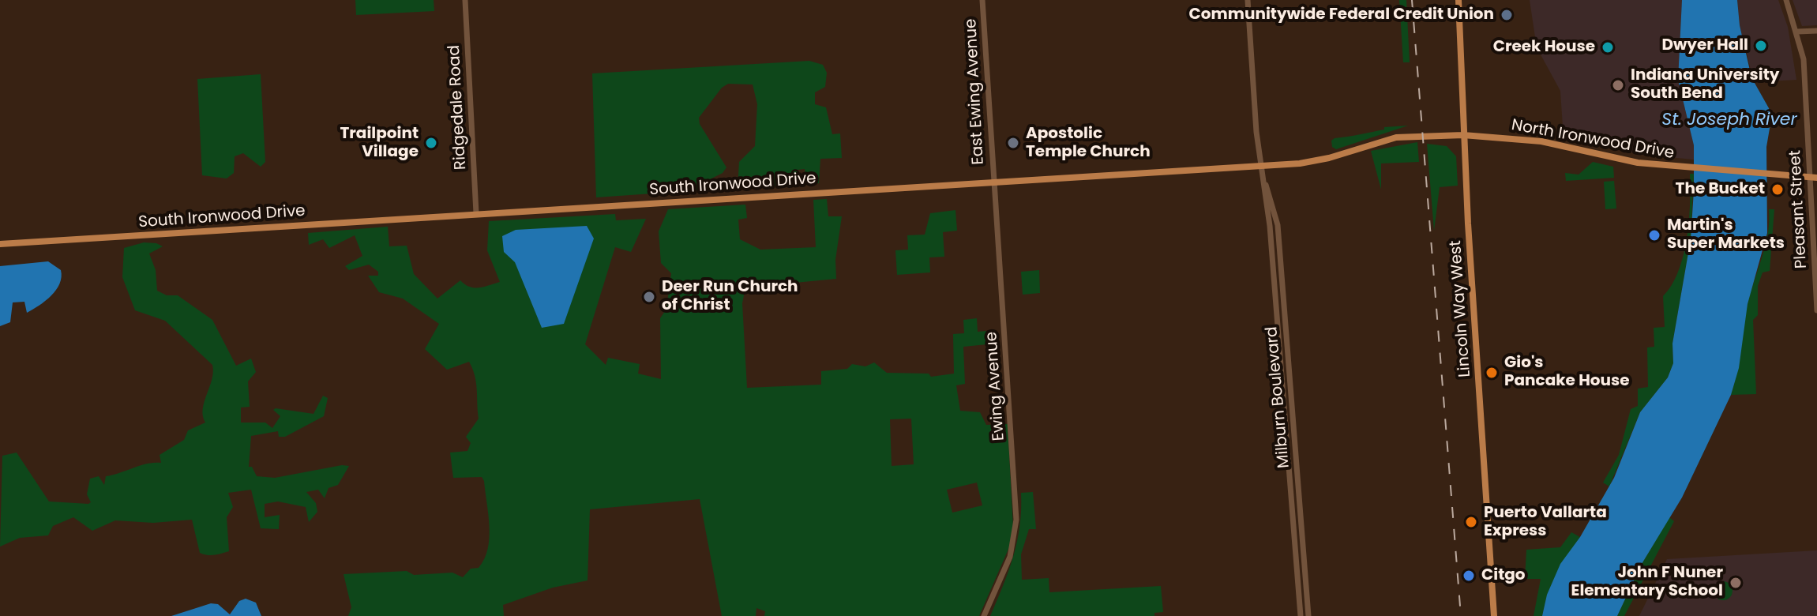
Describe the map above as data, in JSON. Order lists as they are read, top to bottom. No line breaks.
{"streets":{"main road":["North Ironwood Drive","South Ironwood Drive","Lincoln Way West"],"street":["East Ewing Avenue","Ridgedale Road","Pleasant Street","Ewing Avenue","Milburn Boulevard"]},"crossings":[["East Ewing Avenue","South Ironwood Drive"],["East Ewing Avenue","Ewing Avenue"],["Ridgedale Road","South Ironwood Drive"],["North Ironwood Drive","South Ironwood Drive"],["North Ironwood Drive","Pleasant Street"],["North Ironwood Drive","Lincoln Way West"],["South Ironwood Drive","Lincoln Way West"],["South Ironwood Drive","Ewing Avenue"],["South Ironwood Drive","Milburn Boulevard"]],"water":["St. Joseph River"],"places":["Communitywide Federal Credit Union","Dwyer Hall","Creek House","Indiana University South Bend","Trailpoint Village","Apostolic Temple Church","The Bucket","Martin's Super Markets","Deer Run Church of Christ","Gio's Pancake House","Puerto Vallarta Express","Citgo","John F Nuner Elementary School"]}
